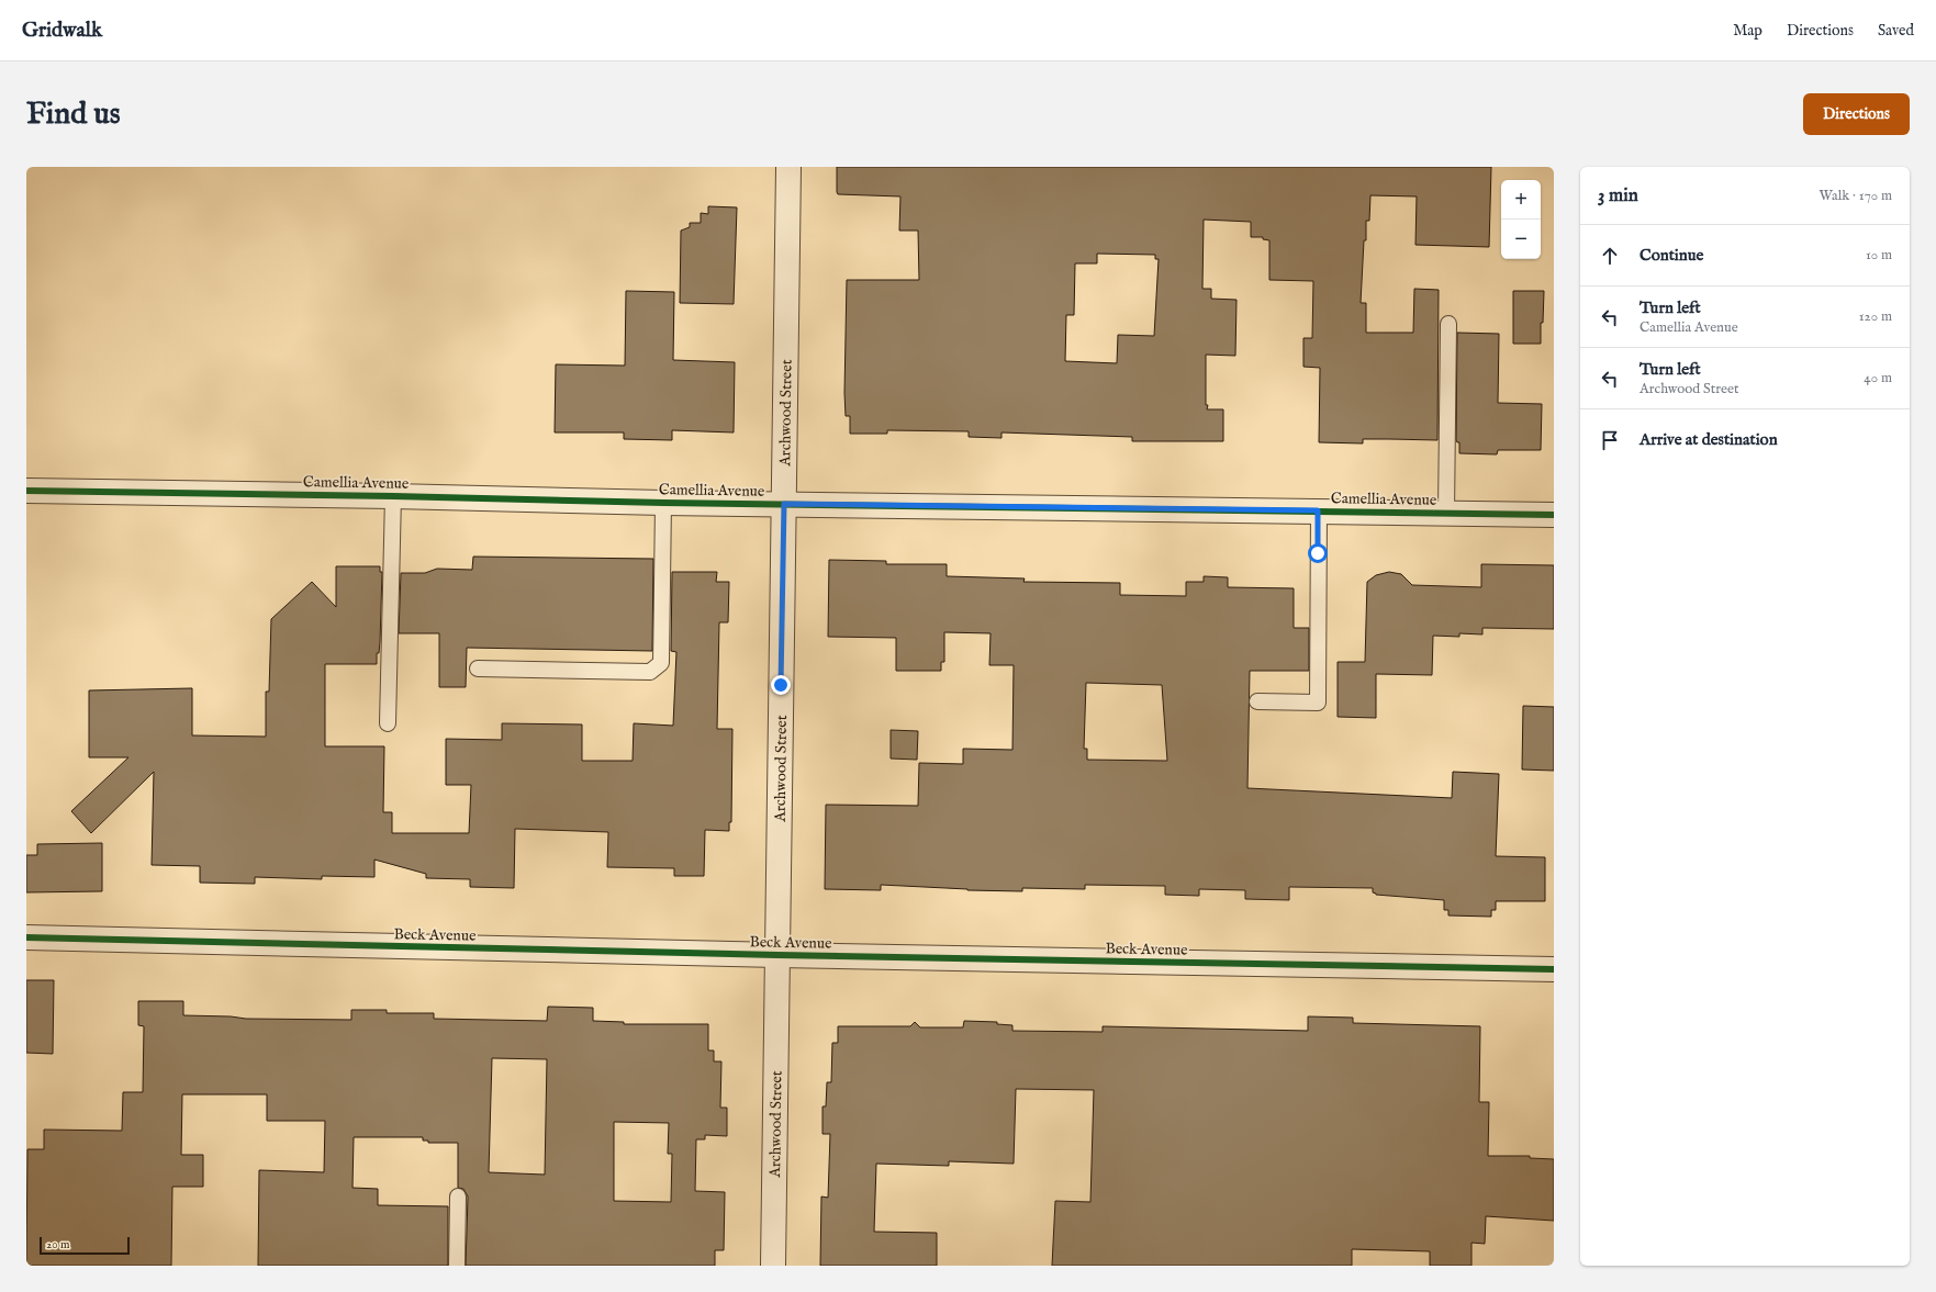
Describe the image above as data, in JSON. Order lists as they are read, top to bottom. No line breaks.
{"streets":{"street":["Archwood Street","Camellia Avenue","Beck Avenue"]},"crossings":[["Archwood Street","Camellia Avenue"],["Archwood Street","Beck Avenue"]],"scale_bar":"20 m","page":{"header":"Gridwalk","nav":["Map","Directions","Saved"],"buttons":"Directions","title":"Find us","heading":["3 min","Walk · 170 m"],"map_buttons":["+","−"],"list":[["Continue","10 m"],["Turn left","Camellia Avenue","120 m"],["Turn left","Archwood Street","40 m"],"Arrive at destination"],"scale":"20 m"}}
